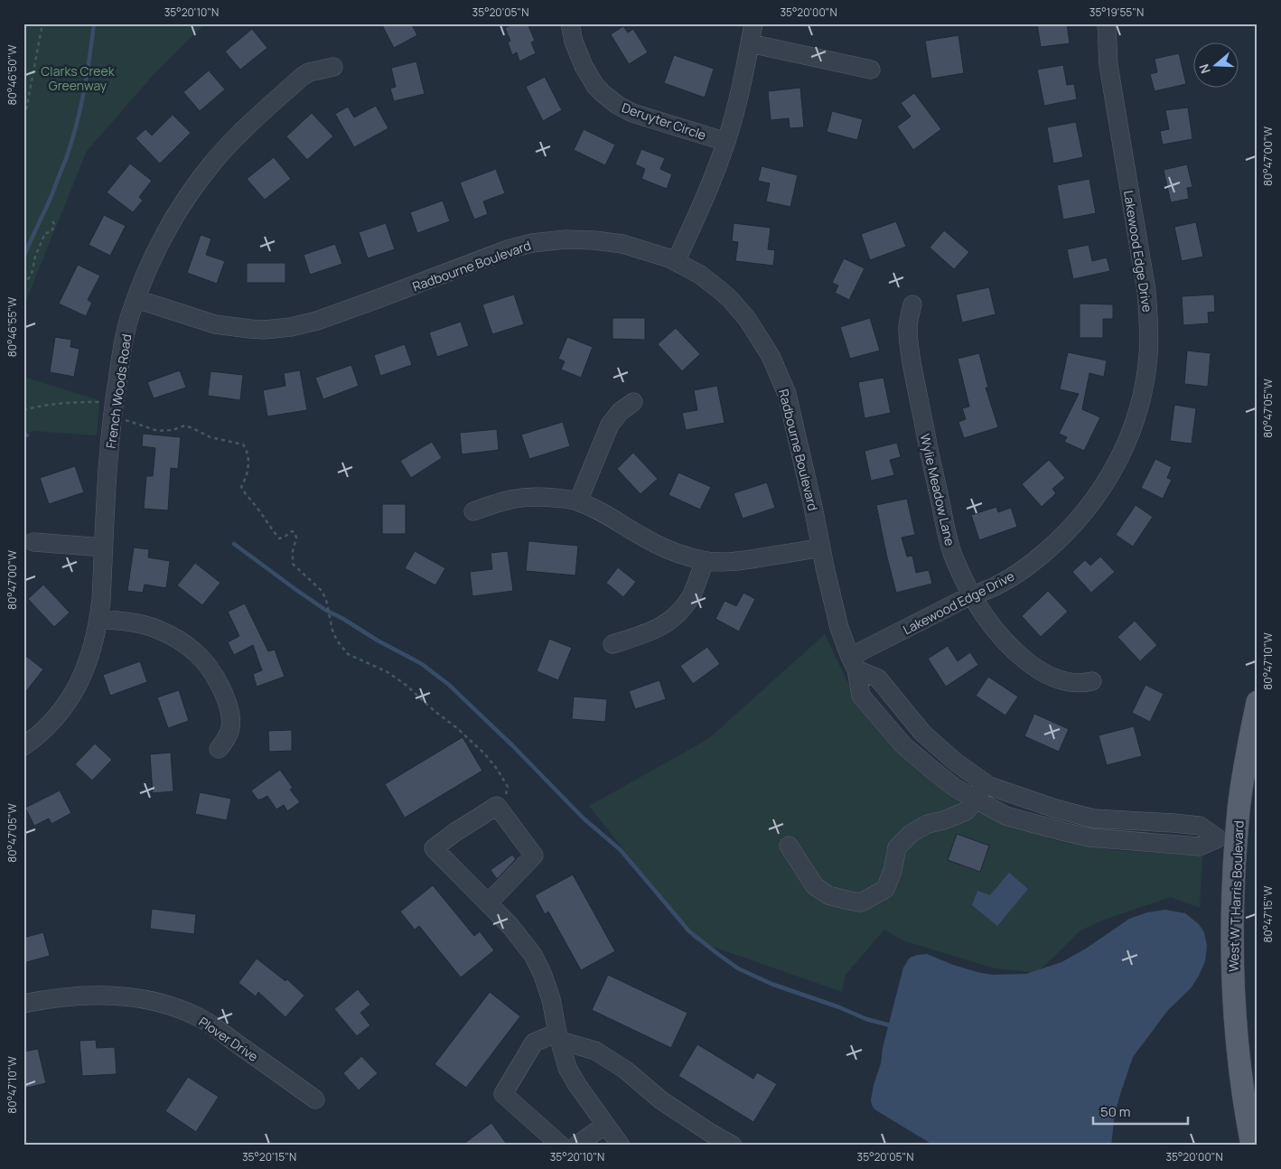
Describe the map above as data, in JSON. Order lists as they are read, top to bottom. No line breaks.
{"streets":{"main road":["West W T Harris Boulevard"],"street":["Deruyter Circle","Lakewood Edge Drive","Radbourne Boulevard","French Woods Road","Wylie Meadow Lane","Plover Drive"]},"crossings":[["Lakewood Edge Drive","Radbourne Boulevard"],["Lakewood Edge Drive","Wylie Meadow Lane"],["Radbourne Boulevard","French Woods Road"],["Radbourne Boulevard","West W T Harris Boulevard"]],"parks":["Clarks Creek Greenway"],"scale_bar":"50 m","north":"left","coordinates":["35°20'10\"N","35°20'05\"N","35°20'00\"N","35°19'55\"N","80°46'50\"W","80°47'00\"W","80°46'55\"W","80°47'05\"W","80°47'10\"W","80°47'15\"W","35°20'15\"N"]}
